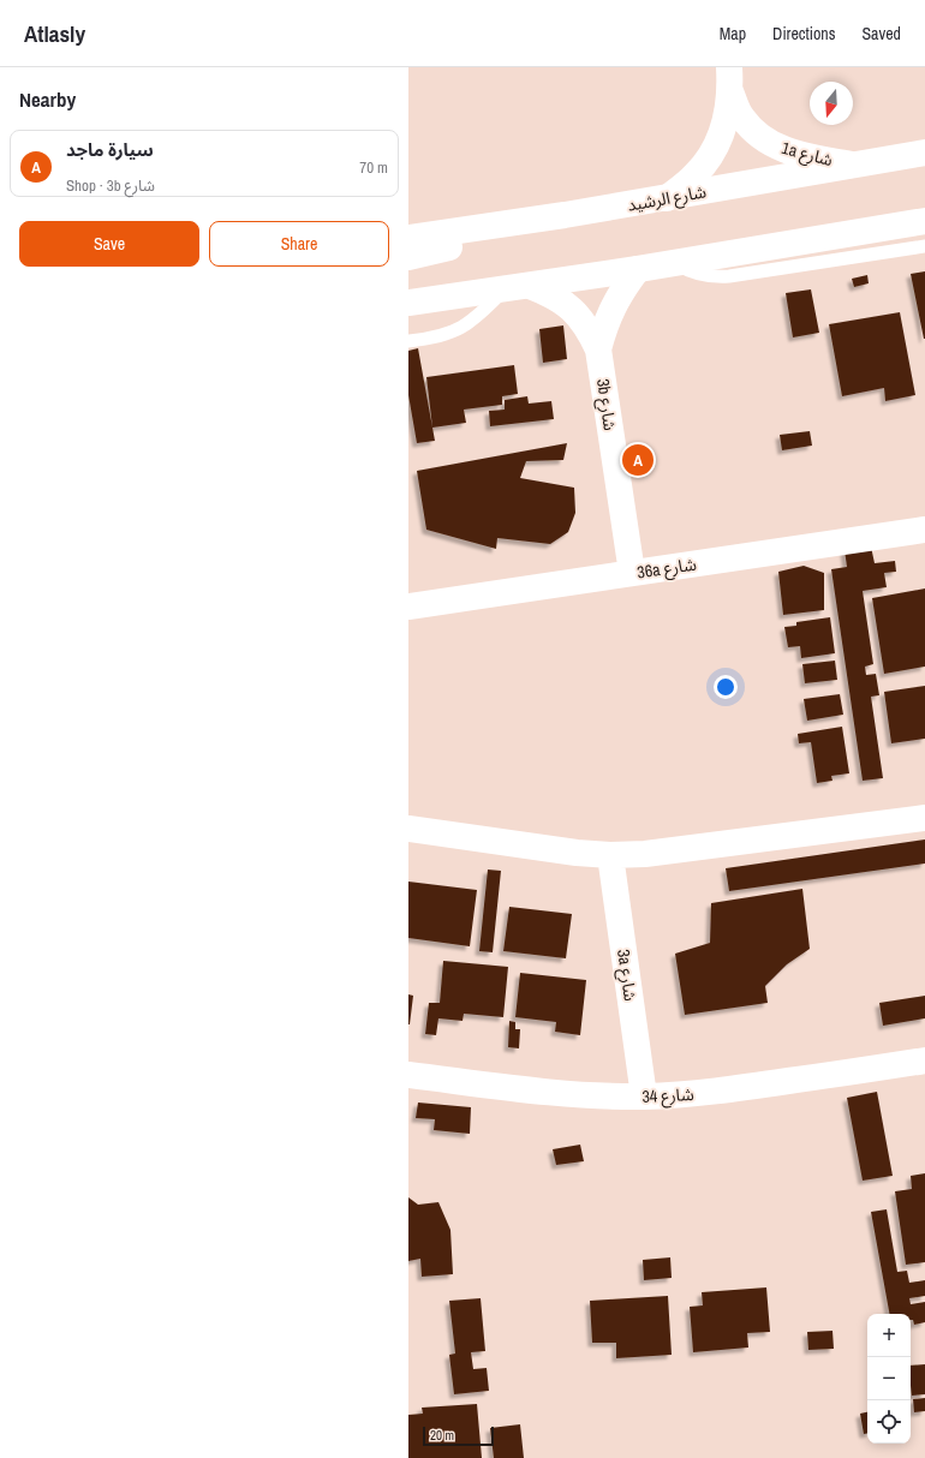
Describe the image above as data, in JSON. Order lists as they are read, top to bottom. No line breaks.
{"streets":{"street":["1a شارع","شارع الرشيد","3b شارع","36a شارع","3a شارع","شارع 34"]},"crossings":[["1a شارع","شارع الرشيد"],["3b شارع","36a شارع"],["3a شارع","شارع 34"]],"scale_bar":"20 m","north":"bottom","page":{"header":"Atlasly","nav":["Map","Directions","Saved"],"heading":"Nearby","list":[{"mark":"A","name":"سيارة ماجد","note":"Shop · 3b شارع","value":"70 m"}],"buttons":["Save","Share"],"pins":"A","map_buttons":["+","−"],"scale":"20 m"}}
